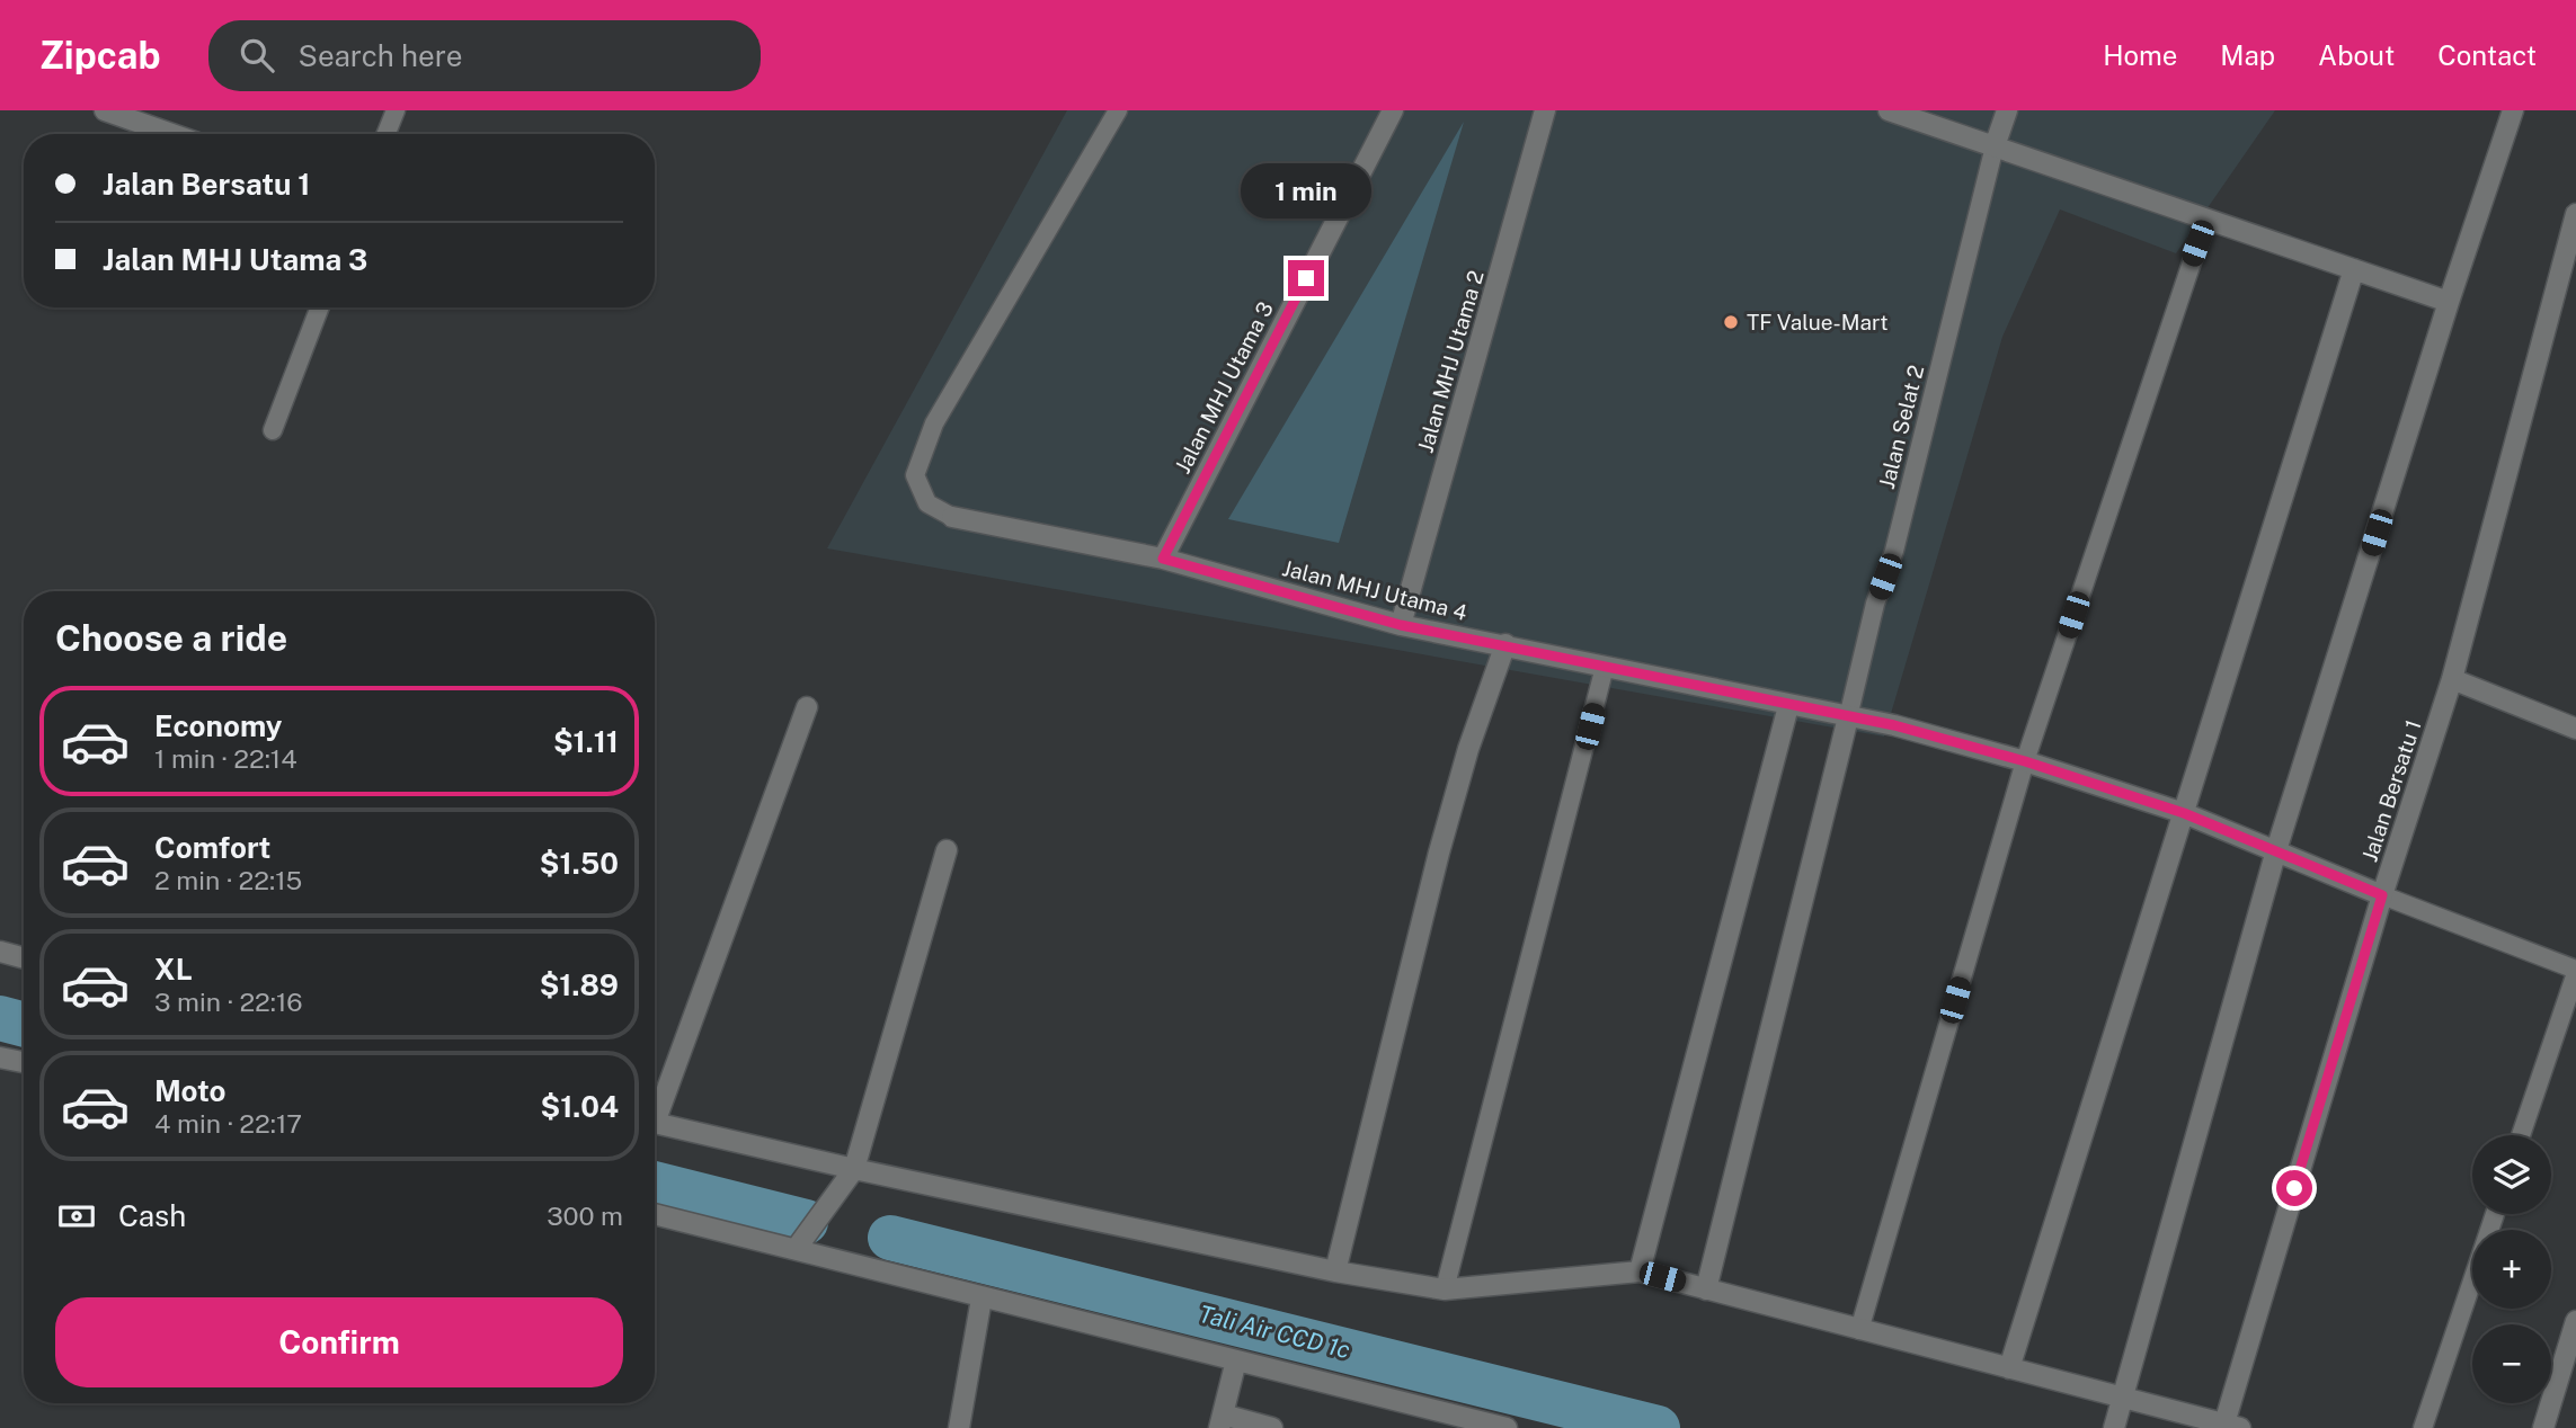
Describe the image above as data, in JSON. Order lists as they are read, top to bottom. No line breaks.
{"streets":{"street":["Jalan MHJ Utama 2","Jalan MHJ Utama 3","Jalan MHJ Utama 4","Jalan Bersatu 1"],"lane":["Jalan Selat 2"]},"crossings":[["Jalan MHJ Utama 2","Jalan MHJ Utama 4"],["Jalan MHJ Utama 3","Jalan MHJ Utama 4"],["Jalan Selat 2","Jalan MHJ Utama 4"],["Jalan MHJ Utama 4","Jalan Bersatu 1"]],"water":["Tali Air CCD 1c"],"places":["TF Value-Mart"],"page":{"header":"Zipcab","search":"Search here","nav":["Home","Map","About","Contact"],"banner":["Jalan Bersatu 1","Jalan MHJ Utama 3"],"bubble":"1 min","heading":"Choose a ride","list":[{"name":"Economy","note":"1 min · 22:14","value":"$1.11"},{"name":"Comfort","note":"2 min · 22:15","value":"$1.50"},{"name":"XL","note":"3 min · 22:16","value":"$1.89"},{"name":"Moto","note":"4 min · 22:17","value":"$1.04"}],"map_buttons":["+","−"],"pay":["Cash","300 m"],"buttons":"Confirm"}}
